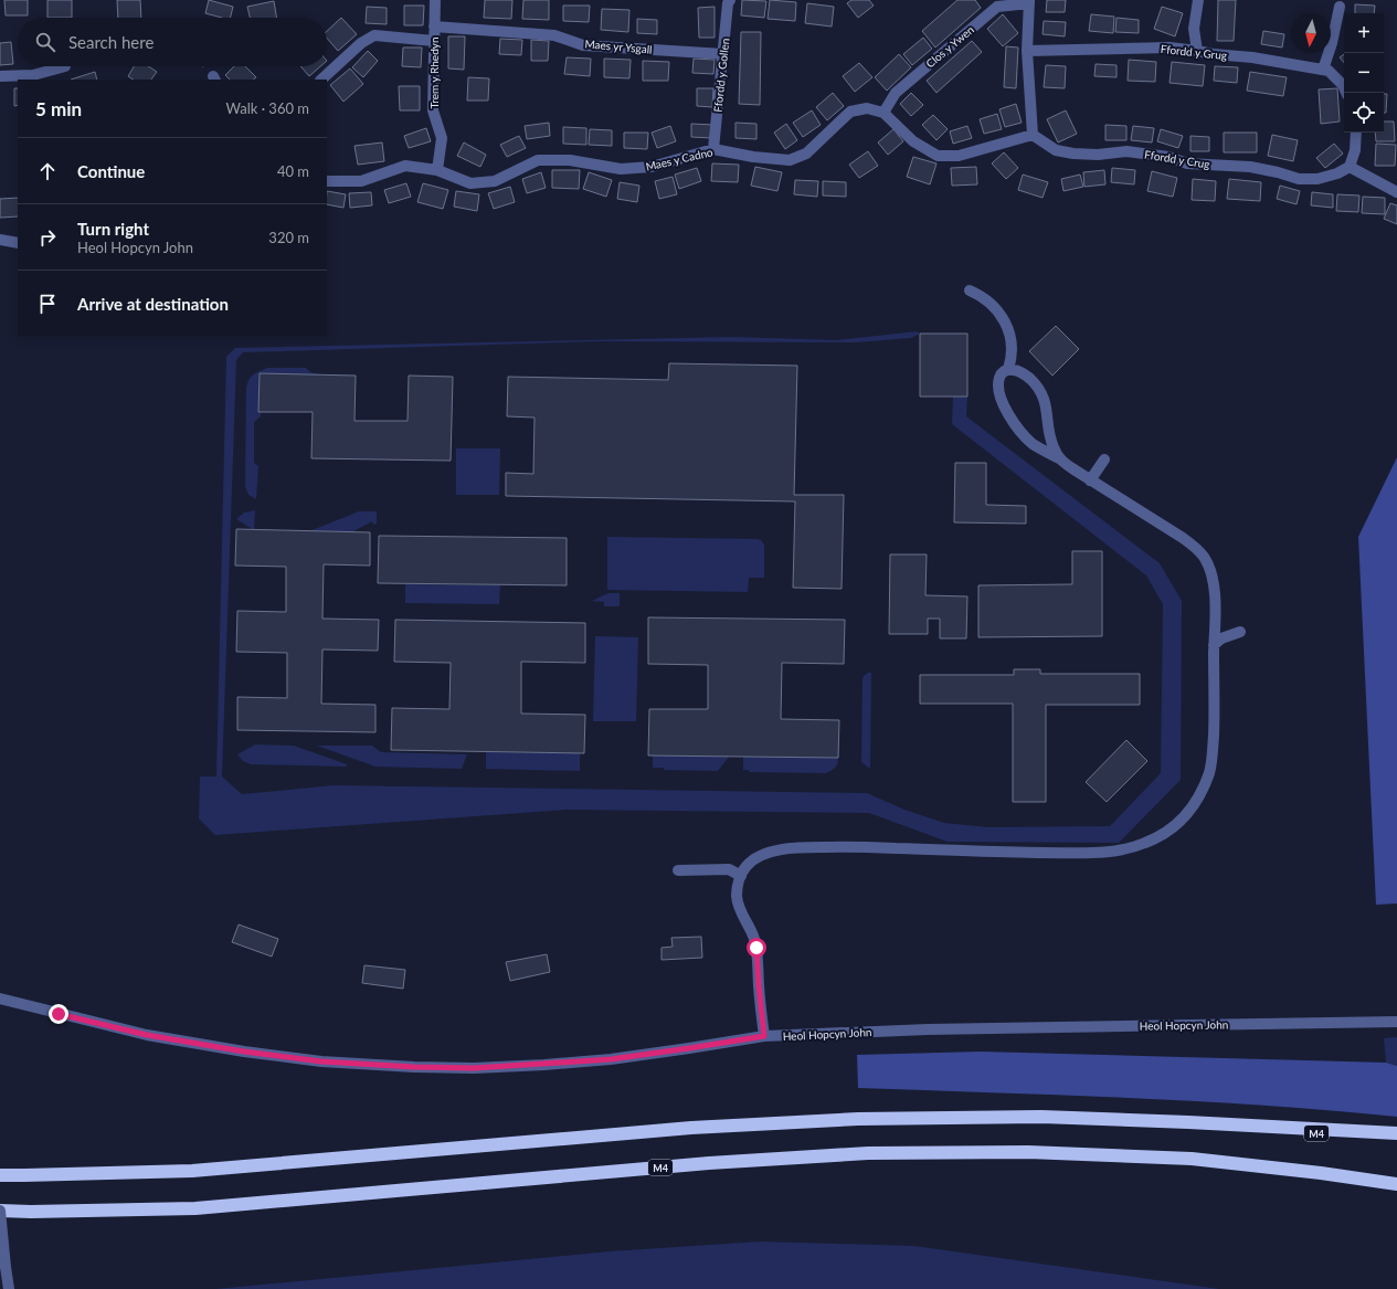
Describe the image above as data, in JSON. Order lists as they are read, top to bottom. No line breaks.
{"streets":{"highway":["M4"],"street":["Maes yr Ysgall","Clos y Ywen","Ffordd y Grug","Trem y Rhedyn","Ffordd y Gollen","Maes y Cadno","Ffordd y Crug","Heol Hopcyn John"]},"crossings":[["Maes yr Ysgall","Trem y Rhedyn"],["Maes yr Ysgall","Ffordd y Gollen"],["Clos y Ywen","Maes y Cadno"],["Trem y Rhedyn","Maes y Cadno"],["Ffordd y Gollen","Maes y Cadno"]],"north":"bottom","page":{"map_buttons":["+","−"],"search":"Search here","heading":["5 min","Walk · 360 m"],"list":[["Continue","40 m"],["Turn right","Heol Hopcyn John","320 m"],"Arrive at destination"]}}
